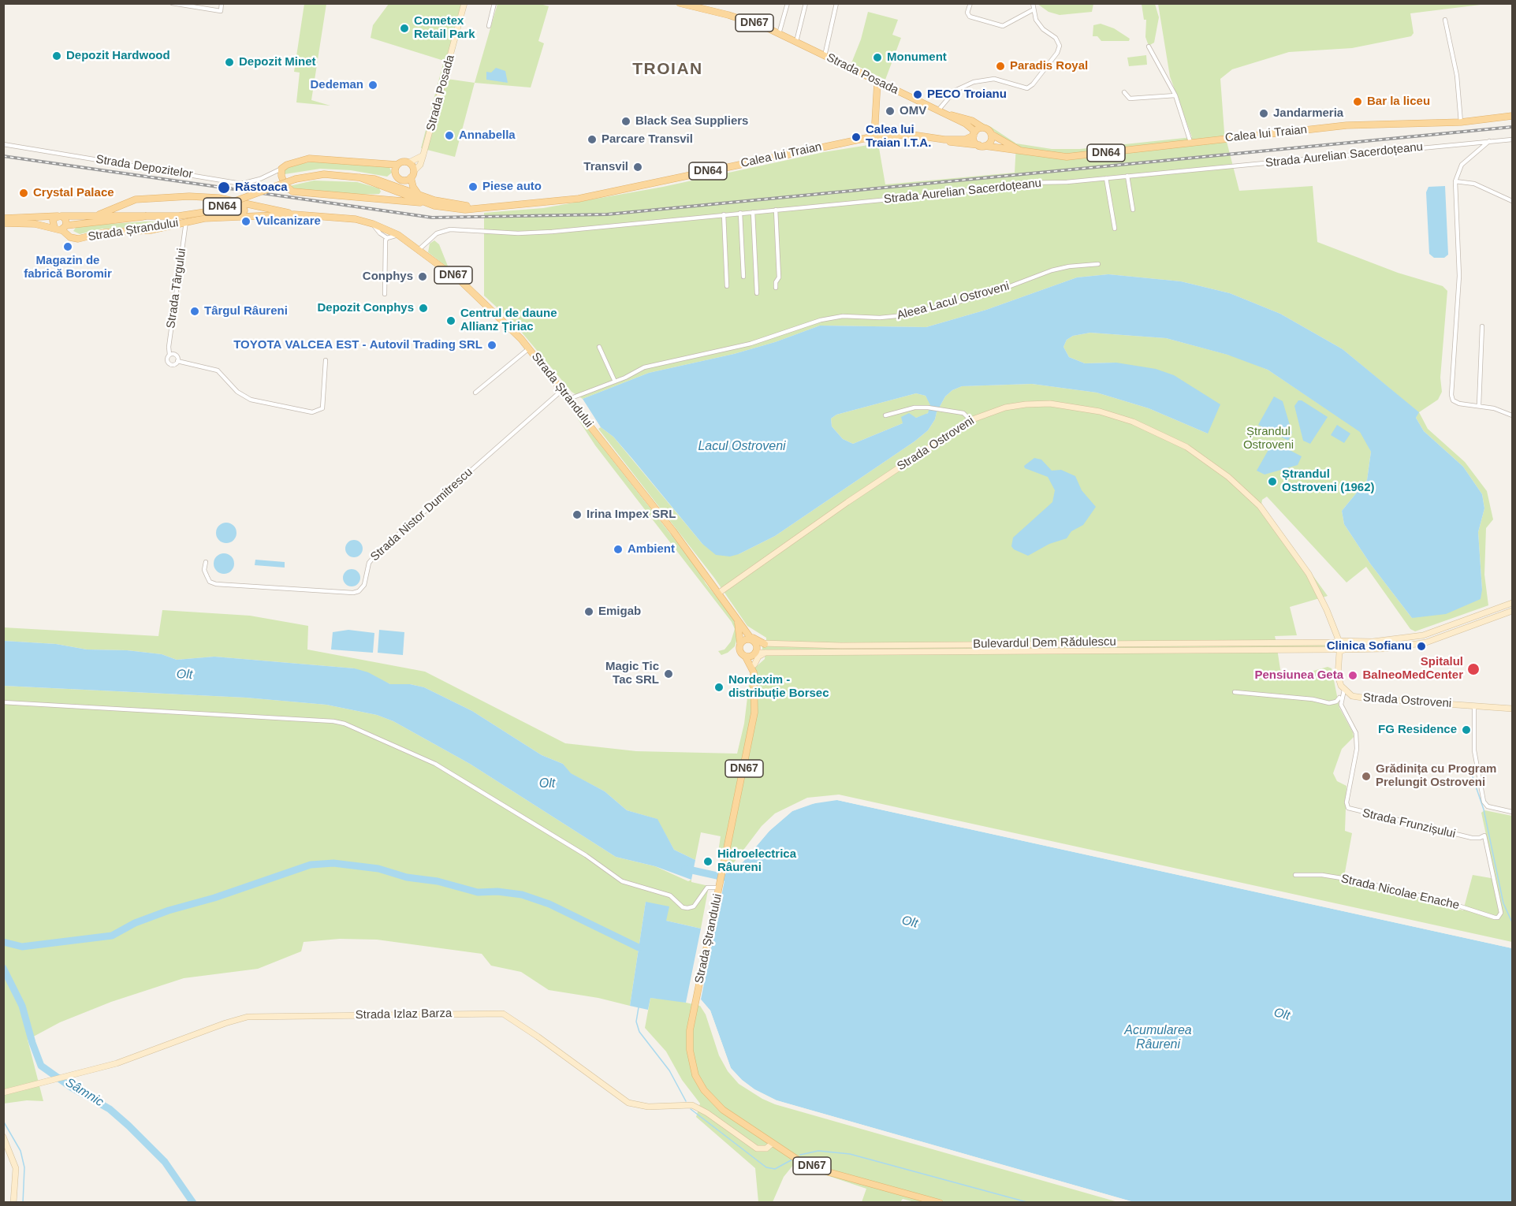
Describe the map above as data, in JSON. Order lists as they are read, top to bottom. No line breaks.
{"streets":{"main road":["DN67","Strada Posada","Calea lui Traian","DN64","Strada Ștrandului","Strada Ostroveni","Bulevardul Dem Rădulescu","Strada Izlaz Barza"],"street":["Strada Aurelian Sacerdoțeanu","Strada Depozitelor","Strada Târgului","Aleea Lacul Ostroveni","Strada Nistor Dumitrescu","Strada Frunzișului","Strada Nicolae Enache"]},"crossings":[["DN67","Calea lui Traian"],["DN67","Strada Ștrandului"],["DN67","Strada Izlaz Barza"],["Strada Posada","Calea lui Traian"],["Calea lui Traian","DN64"],["Calea lui Traian","Strada Ștrandului"],["DN64","Strada Ștrandului"],["Strada Aurelian Sacerdoțeanu","Strada Ștrandului"],["Strada Ștrandului","Strada Târgului"],["Strada Ștrandului","Aleea Lacul Ostroveni"],["Strada Ștrandului","Strada Ostroveni"],["Strada Ștrandului","Strada Nistor Dumitrescu"],["Strada Ștrandului","Bulevardul Dem Rădulescu"],["Strada Ștrandului","Strada Izlaz Barza"],["Strada Ostroveni","Bulevardul Dem Rădulescu"],["Strada Ostroveni","Strada Frunzișului"],["Strada Frunzișului","Strada Nicolae Enache"]],"districts":["TROIAN"],"water":["Lacul Ostroveni","Olt","Acumularea Râureni","Sâmnic"],"parks":["Ștrandul Ostroveni"],"places":["Cometex Retail Park","Depozit Hardwood","Monument","Depozit Minet","Paradis Royal","Dedeman","PECO Troianu","Bar la liceu","OMV","Jandarmeria","Black Sea Suppliers","Annabella","Calea lui Traian I.T.A.","Parcare Transvil","Transvil","Piese auto","Răstoaca","Crystal Palace","Vulcanizare","Magazin de fabrică Boromir","Conphys","Depozit Conphys","Târgul Râureni","Centrul de daune Allianz Țiriac","TOYOTA VALCEA EST - Autovil Trading SRL","Ștrandul Ostroveni (1962)","Irina Impex SRL","Ambient","Emigab","Clinica Sofianu","Spitalul BalneoMedCenter","Magic Tic Tac SRL","Pensiunea Geta","Nordexim - distribuție Borsec","FG Residence","Grădinița cu Program Prelungit Ostroveni","Hidroelectrica Râureni"]}
